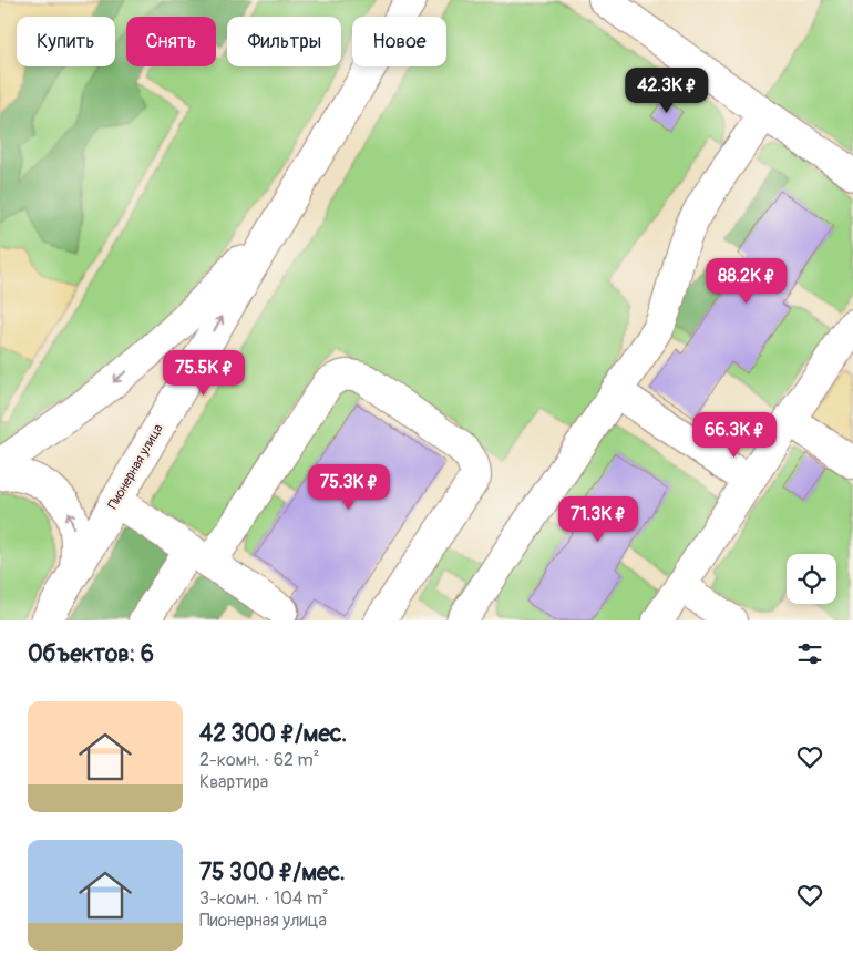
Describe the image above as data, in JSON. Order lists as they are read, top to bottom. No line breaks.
{"streets":{"street":["Пионерная улица"]},"page":{"chip":["Купить","Снять","Фильтры","Новое"],"price":["42.3K ₽","88.2K ₽","75.5K ₽","66.3K ₽","75.3K ₽","71.3K ₽"],"heading":"Объектов: 6","list":[{"name":"42 300 ₽/мес.","note":"2-комн. · 62 m² · Квартира"},{"name":"75 300 ₽/мес.","note":"3-комн. · 104 m² · Пионерная улица"}]}}
